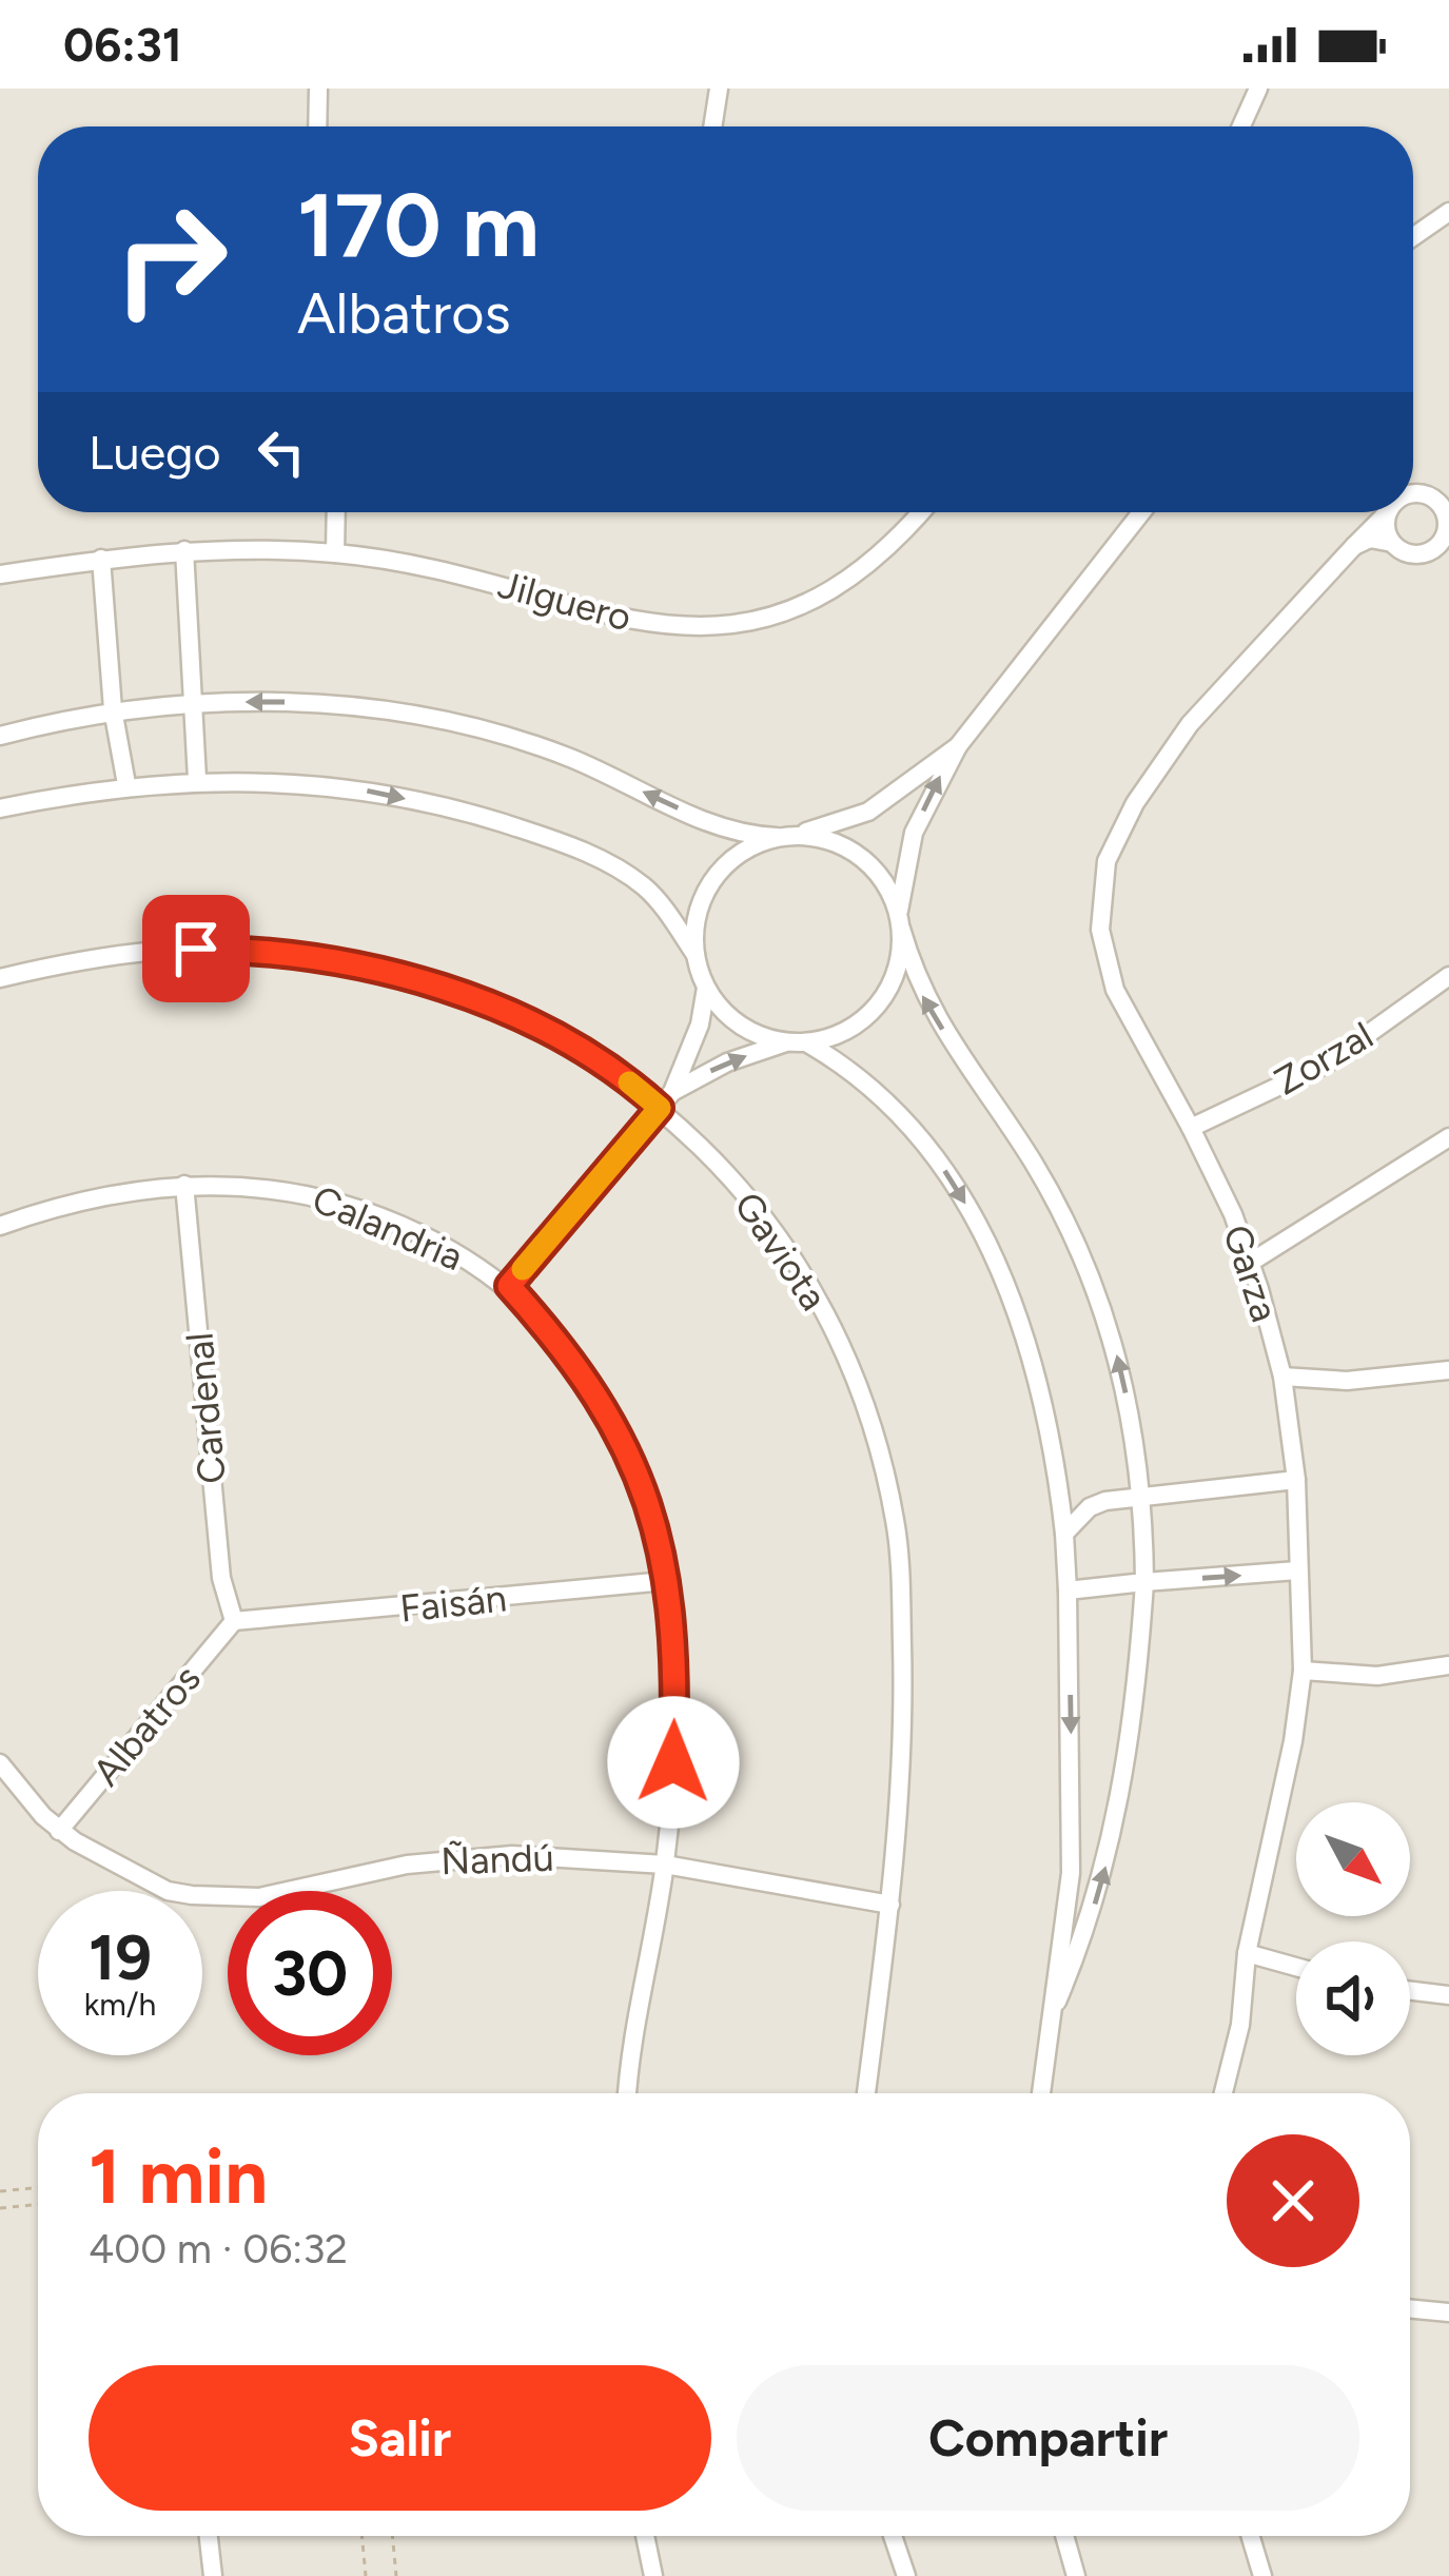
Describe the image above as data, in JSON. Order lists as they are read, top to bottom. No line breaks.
{"streets":{"street":["Jilguero","Zorzal","Calandria","Gaviota","Garza","Cardenal","Faisán","Albatros","Ñandú"]},"crossings":[["Zorzal","Garza"],["Calandria","Cardenal"],["Calandria","Faisán"],["Calandria","Ñandú"],["Gaviota","Ñandú"],["Cardenal","Faisán"],["Cardenal","Albatros"],["Faisán","Albatros"],["Albatros","Ñandú"]],"north":"bottom right","page":{"status":"06:31","turn":["170 m","Albatros"],"then":"Luego","speed":"19 km/h","limit":"30","heading":["1 min","400 m · 06:32"],"buttons":["Salir","Compartir"]}}
